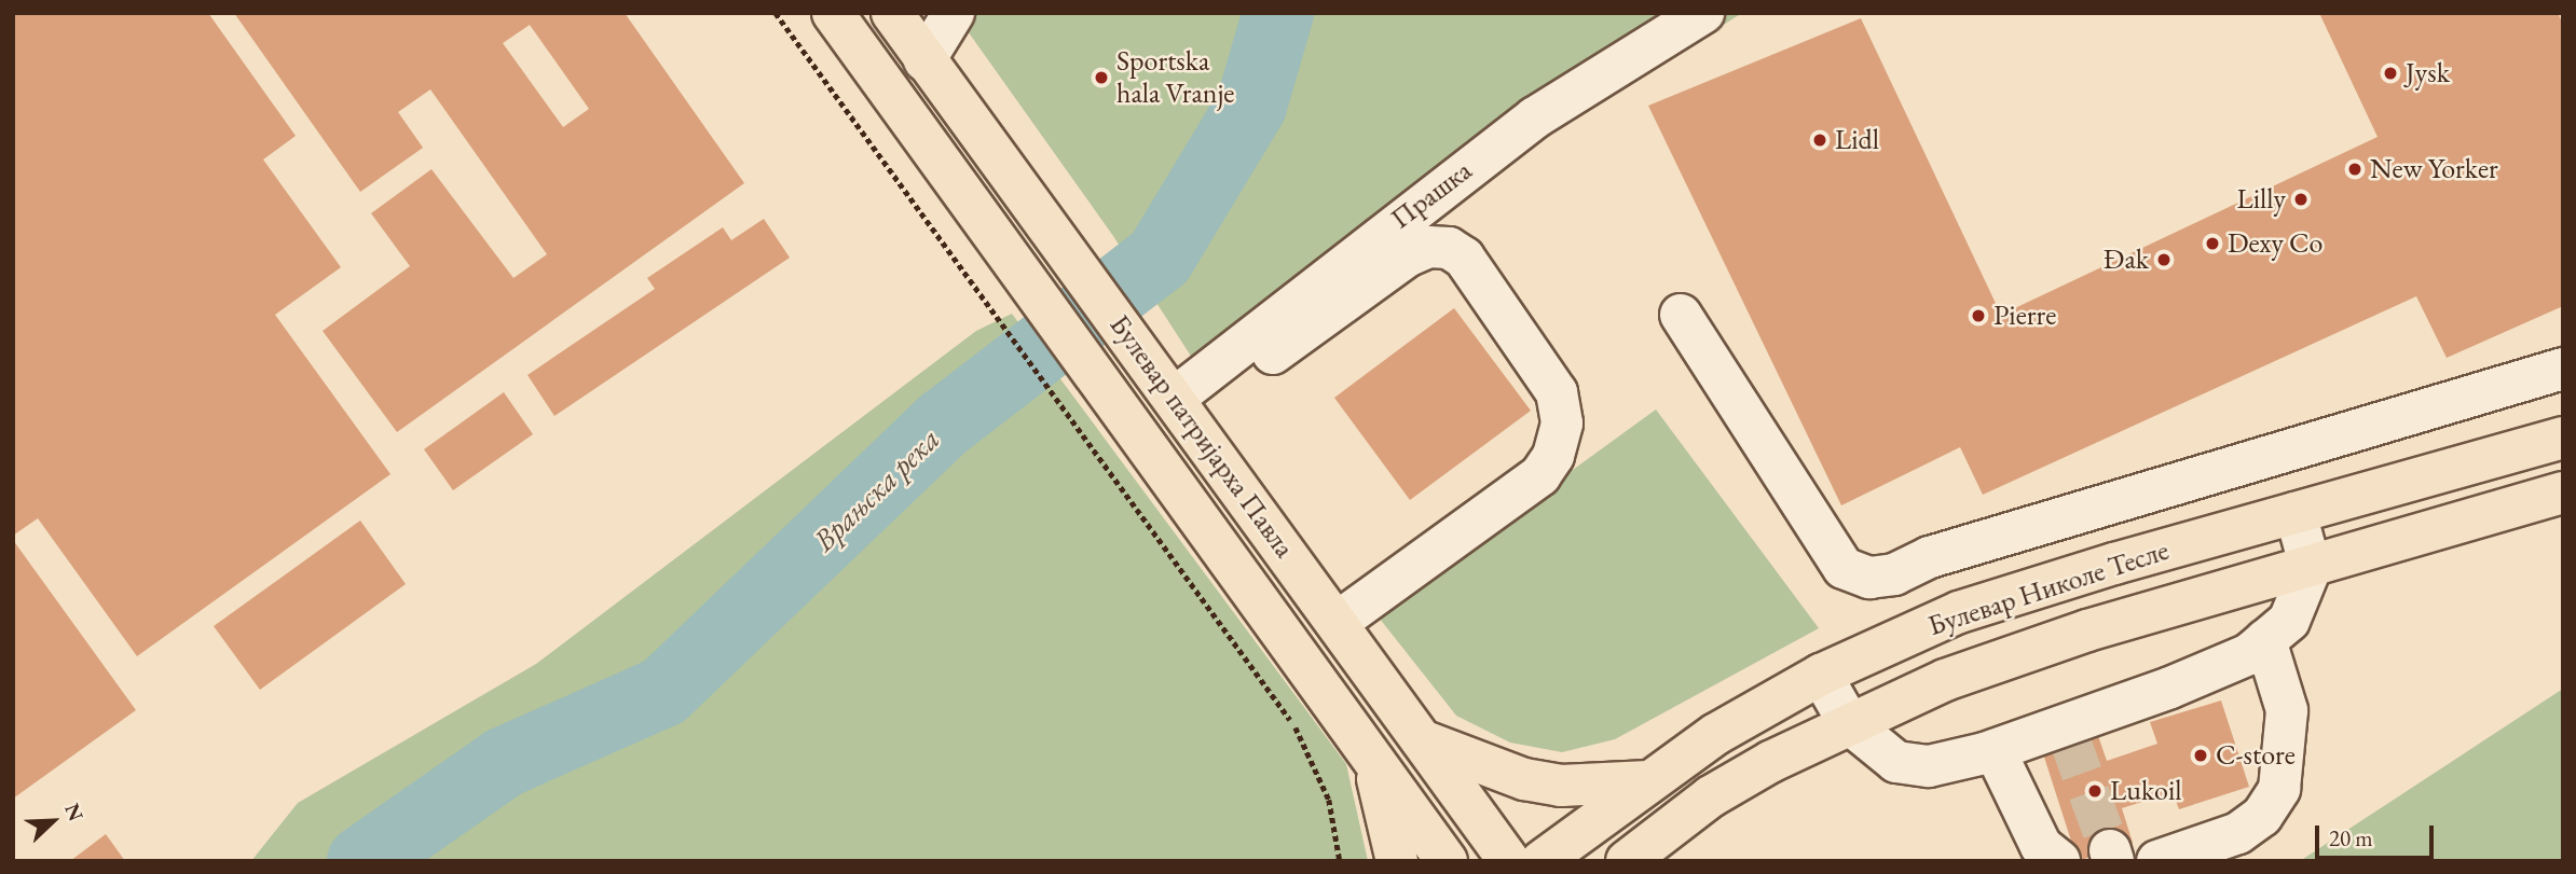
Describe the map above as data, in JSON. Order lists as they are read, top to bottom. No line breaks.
{"streets":{"main road":["Булевар патријарха Павла","Булевар Николе Тесле"],"street":["Прашка"]},"crossings":[["Прашка","Булевар патријарха Павла"]],"water":["Врањска река"],"places":["Jysk","Sportska hala Vranje","Lidl","New Yorker","Lilly","Dexy Co","Đak","Pierre","C-store","Lukoil"],"scale_bar":"20 m","north":"top right"}
